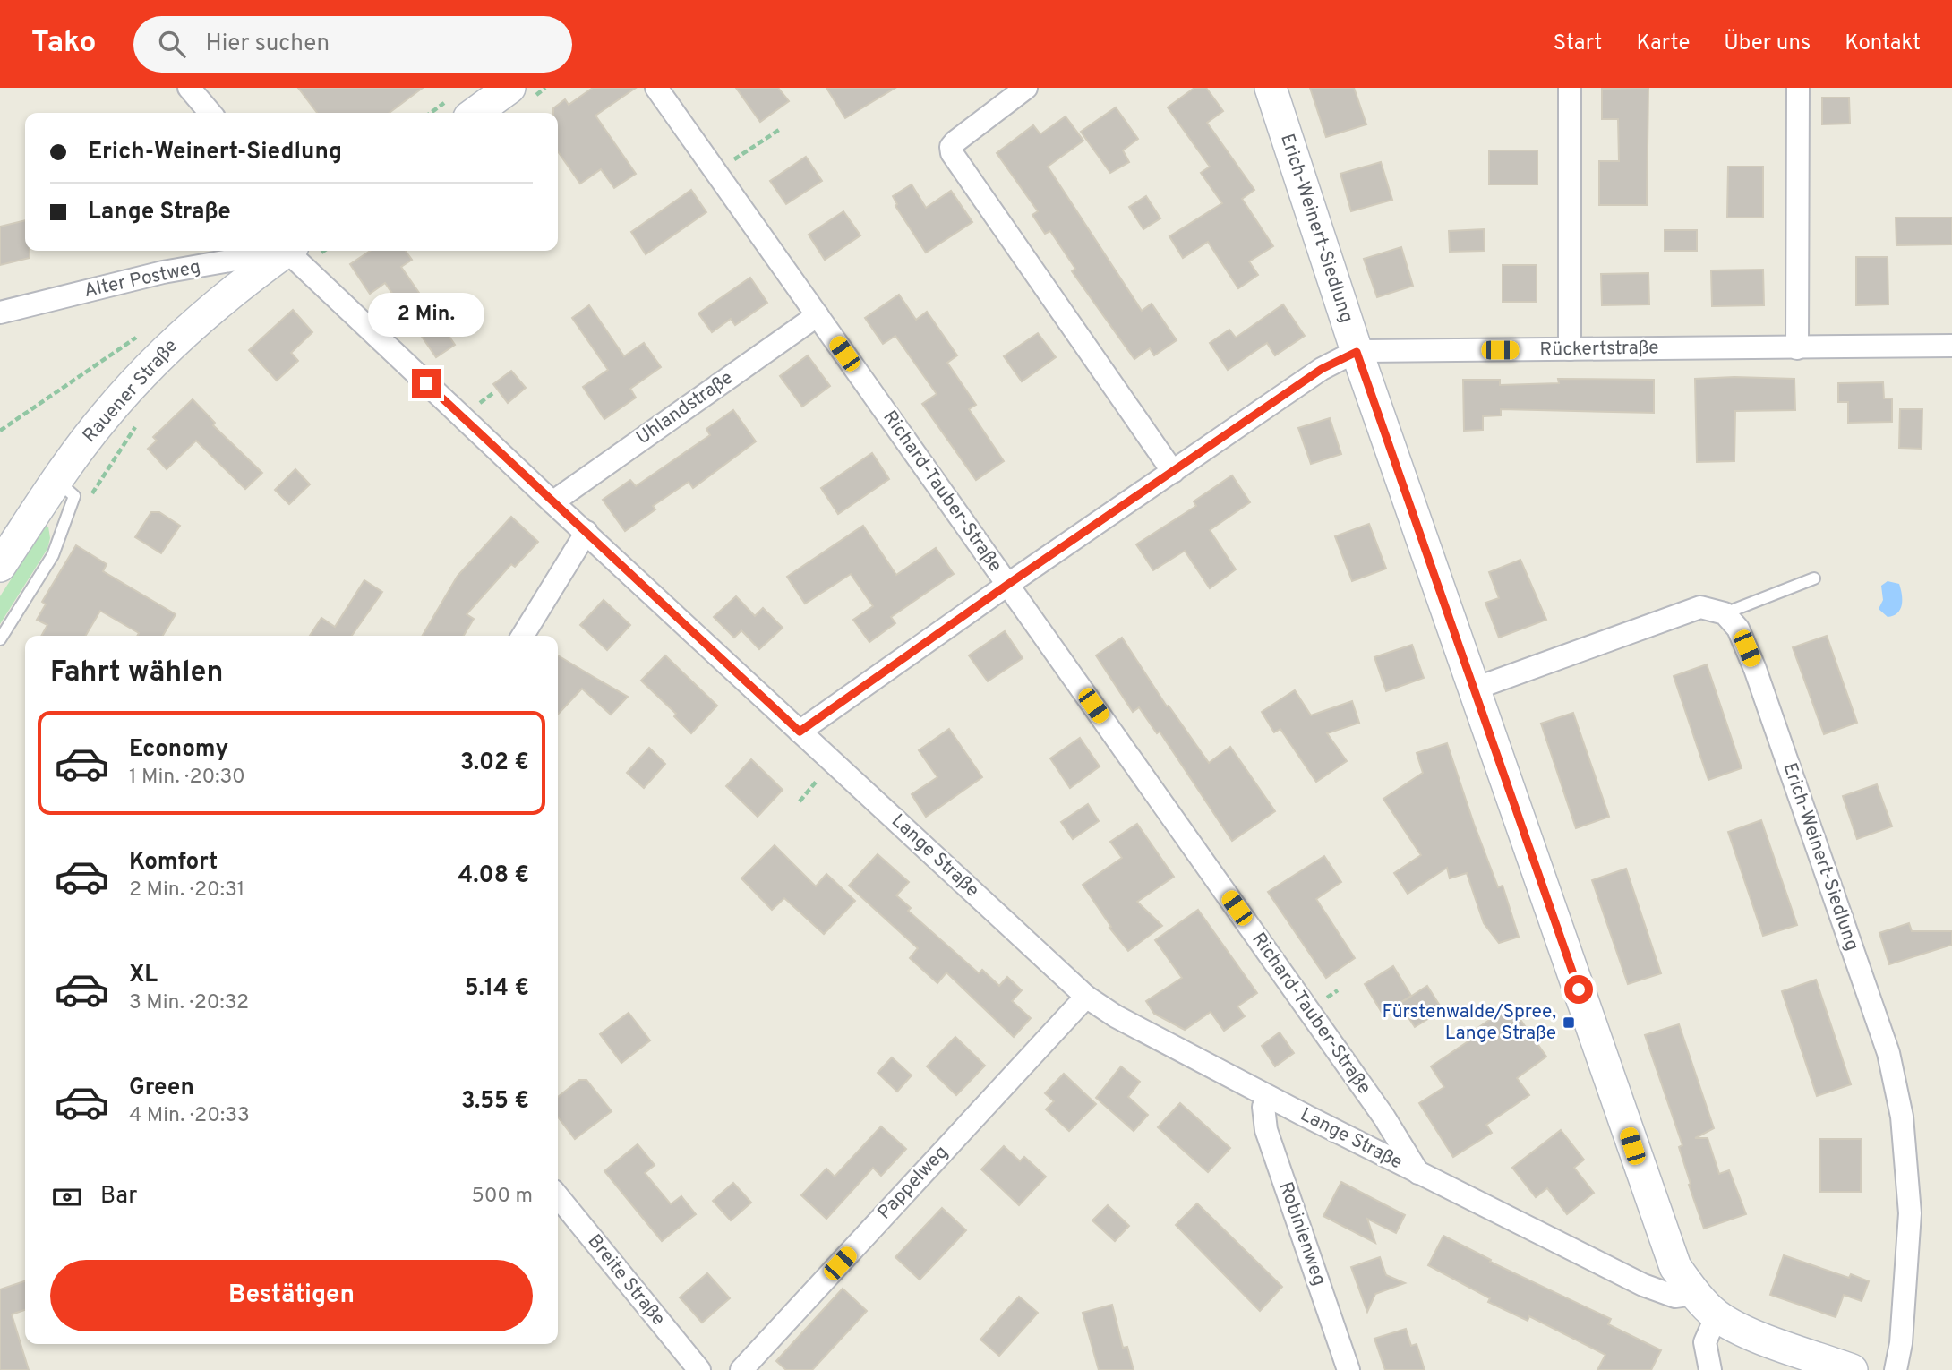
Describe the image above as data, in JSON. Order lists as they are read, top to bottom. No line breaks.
{"streets":{"street":["Erich-Weinert-Siedlung","Alter Postweg","Rückertstraße","Rauener Straße","Uhlandstraße","Richard-Tauber-Straße","Lange Straße","Pappelweg","Robinienweg","Breite Straße"]},"crossings":[["Erich-Weinert-Siedlung","Rückertstraße"],["Erich-Weinert-Siedlung","Lange Straße"],["Rückertstraße","Richard-Tauber-Straße"],["Rückertstraße","Lange Straße"],["Uhlandstraße","Richard-Tauber-Straße"],["Uhlandstraße","Lange Straße"],["Richard-Tauber-Straße","Lange Straße"],["Lange Straße","Pappelweg"],["Lange Straße","Robinienweg"]],"places":{"transit":["Fürstenwalde/Spree, Lange Straße"]},"page":{"header":"Tako","search":"Hier suchen","nav":["Start","Karte","Über uns","Kontakt"],"banner":["Erich-Weinert-Siedlung","Lange Straße"],"bubble":"2 Min.","heading":"Fahrt wählen","list":[{"name":"Economy","note":"1 Min. · 20:30","value":"3.02 €"},{"name":"Komfort","note":"2 Min. · 20:31","value":"4.08 €"},{"name":"XL","note":"3 Min. · 20:32","value":"5.14 €"},{"name":"Green","note":"4 Min. · 20:33","value":"3.55 €"}],"pay":["Bar","500 m"],"buttons":"Bestätigen"}}
